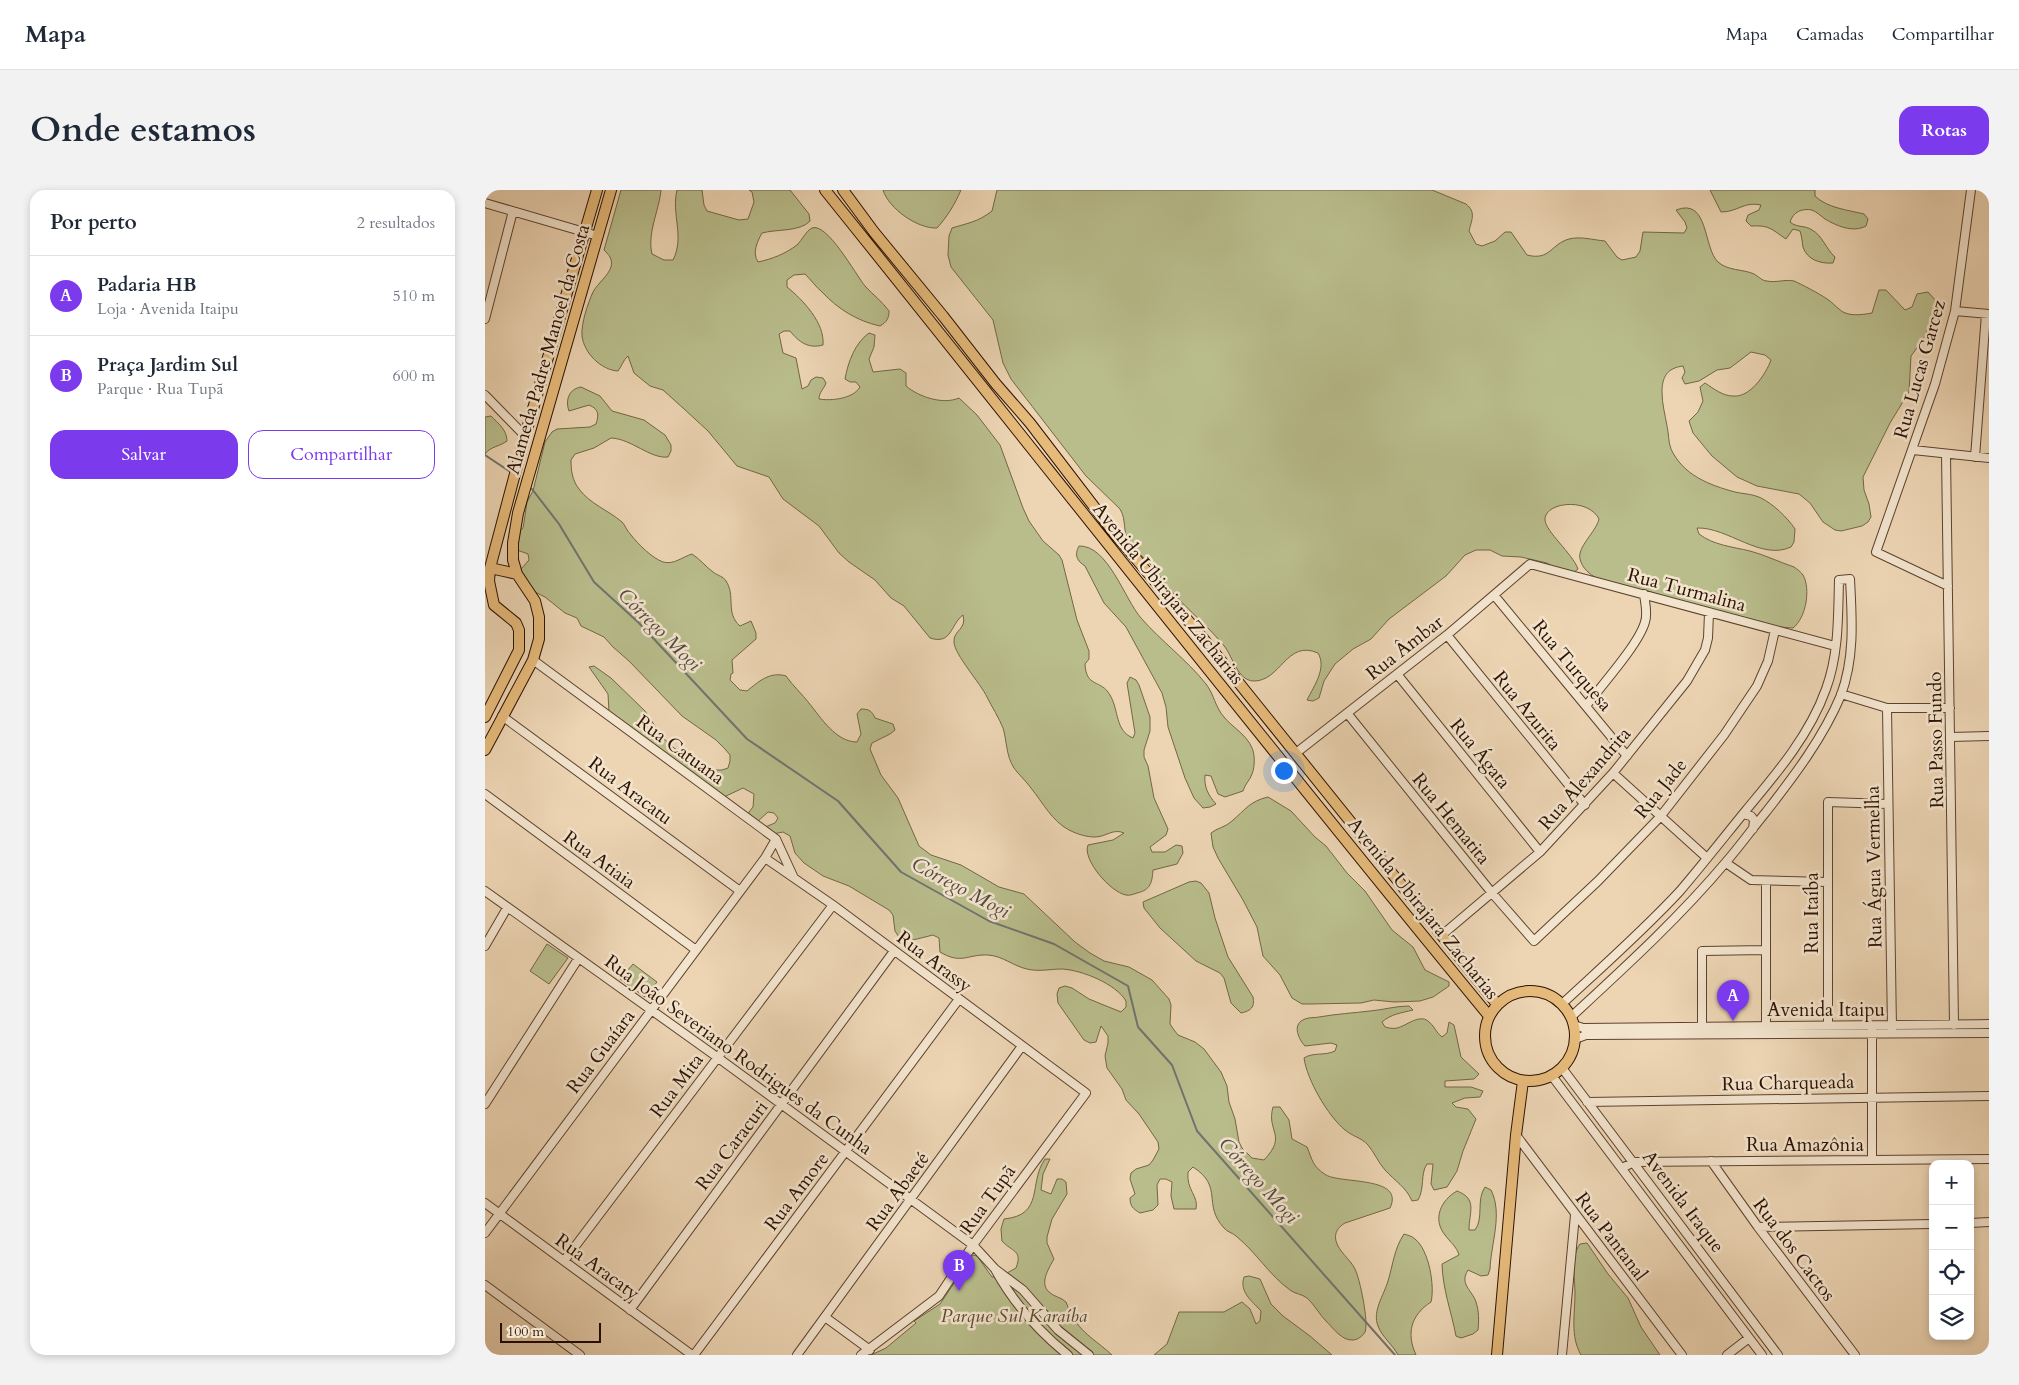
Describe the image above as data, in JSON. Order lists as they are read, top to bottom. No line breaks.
{"streets":{"main road":["Alameda Padre Manoel da Costa","Avenida Ubirajara Zacharias"],"street":["Rua Lucas Garcez","Rua Turmalina","Rua Âmbar","Rua Turquesa","Rua Azurita","Rua Passo Fundo","Rua Catuana","Rua Ágata","Rua Alexandrita","Rua Jade","Rua Aracatu","Rua Hematita","Rua Atiaia","Rua Água Vermelha","Rua Itaíba","Rua Arassy","Avenida Itaipu","Rua Guaíara","Rua João Severiano Rodrigues da Cunha","Rua Charqueada","Rua Mita","Rua Amazônia","Rua Caracuri","Rua Amore","Rua Abaeté","Rua Tupã","Avenida Iraque","Rua Pantanal","Rua dos Cactos","Rua Aracaty"]},"crossings":[["Alameda Padre Manoel da Costa","Rua Catuana"],["Alameda Padre Manoel da Costa","Rua Aracatu"],["Rua Lucas Garcez","Rua Passo Fundo"],["Rua Turmalina","Rua Âmbar"],["Rua Turmalina","Rua Alexandrita"],["Rua Turmalina","Rua Jade"],["Avenida Ubirajara Zacharias","Rua Âmbar"],["Avenida Ubirajara Zacharias","Rua Alexandrita"],["Avenida Ubirajara Zacharias","Avenida Itaipu"],["Avenida Ubirajara Zacharias","Avenida Iraque"],["Rua Âmbar","Rua Turquesa"],["Rua Âmbar","Rua Azurita"],["Rua Âmbar","Rua Ágata"],["Rua Âmbar","Rua Hematita"],["Rua Turquesa","Rua Alexandrita"],["Rua Azurita","Rua Alexandrita"],["Rua Passo Fundo","Avenida Itaipu"],["Rua Catuana","Rua Arassy"],["Rua Catuana","Rua Guaíara"],["Rua Ágata","Rua Alexandrita"],["Rua Alexandrita","Rua Hematita"],["Rua Jade","Rua Hematita"],["Rua Aracatu","Rua Guaíara"],["Rua Atiaia","Rua Guaíara"],["Rua Água Vermelha","Rua Itaíba"],["Rua Água Vermelha","Avenida Itaipu"],["Rua Itaíba","Avenida Itaipu"],["Rua Arassy","Rua Guaíara"],["Rua Arassy","Rua Mita"],["Rua Arassy","Rua Caracuri"],["Rua Arassy","Rua Amore"],["Rua Arassy","Rua Abaeté"],["Rua Arassy","Rua Tupã"],["Avenida Itaipu","Avenida Iraque"],["Rua Guaíara","Rua João Severiano Rodrigues da Cunha"],["Rua Guaíara","Rua Aracaty"],["Rua João Severiano Rodrigues da Cunha","Rua Mita"],["Rua João Severiano Rodrigues da Cunha","Rua Caracuri"],["Rua João Severiano Rodrigues da Cunha","Rua Amore"],["Rua João Severiano Rodrigues da Cunha","Rua Abaeté"],["Rua João Severiano Rodrigues da Cunha","Rua Tupã"],["Rua Charqueada","Avenida Iraque"],["Rua Mita","Rua Aracaty"],["Rua Amazônia","Avenida Iraque"],["Rua Amazônia","Rua dos Cactos"],["Rua Caracuri","Rua Aracaty"],["Rua Amore","Rua Aracaty"]],"water":["Córrego Mogi"],"parks":["Parque Sul Karaíba"],"scale_bar":"100 m","page":{"header":"Mapa","nav":["Mapa","Camadas","Compartilhar"],"title":"Onde estamos","buttons":["Rotas",["Salvar","Compartilhar"]],"heading":["Por perto","2 resultados"],"list":[{"mark":"A","name":"Padaria HB","note":"Loja · Avenida Itaipu","value":"510 m"},{"mark":"B","name":"Praça Jardim Sul","note":"Parque · Rua Tupã","value":"600 m"}],"pins":["A","B"],"map_buttons":["+","−"],"scale":"100 m"}}
